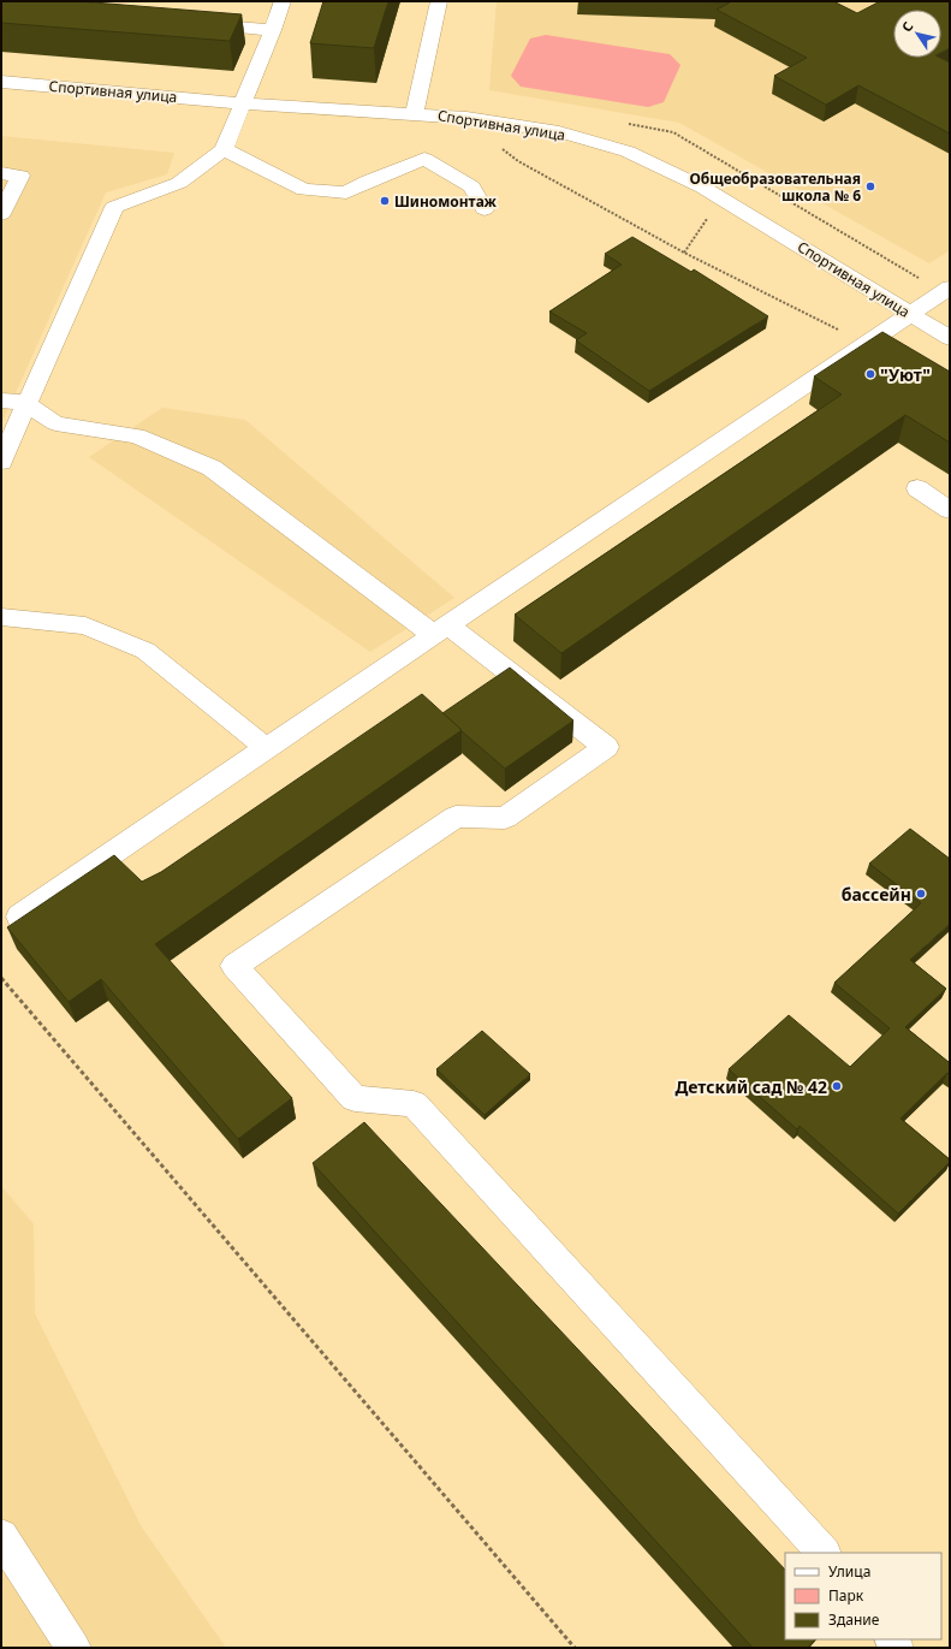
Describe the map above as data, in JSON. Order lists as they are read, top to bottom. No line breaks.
{"streets":{"street":["Спортивная улица"]},"places":["Общеобразовательная школа № 6","Шиномонтаж","\"Уют\"","бассейн","Детский сад № 42"],"legend":["Улица","Парк","Здание"],"north":"top left"}
